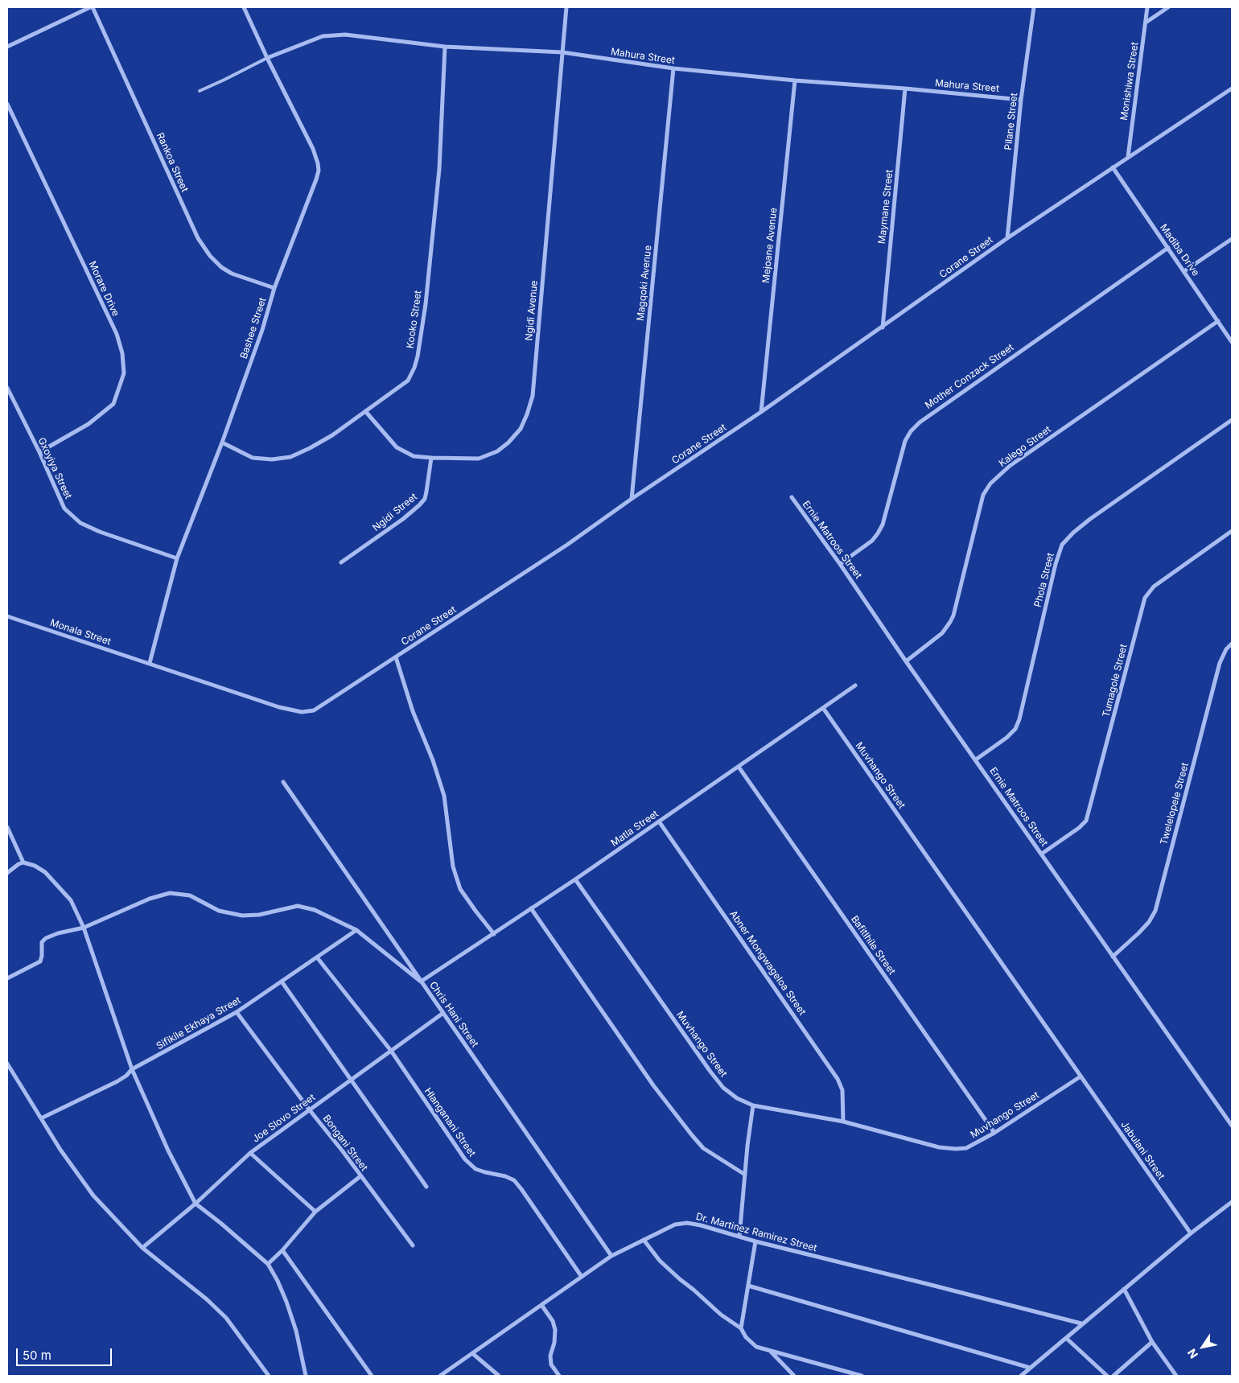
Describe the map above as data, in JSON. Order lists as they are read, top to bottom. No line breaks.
{"streets":{"street":["Mahura Street","Monishiwa Street","Pilane Street","Rankoa Street","Maymane Street","Mejoane Avenue","Madiba Drive","Corane Street","Magqoki Avenue","Morare Drive","Ngidi Avenue","Kooko Street","Bashee Street","Mother Conzack Street","Kalego Street","Gxoyiya Street","Ngidi Street","Ernie Matroos Street","Phola Street","Monala Street","Tumagole Street","Muvhango Street","Twelelopele Street","Matla Street","Bafitlhile Street","Abner Mongwageloa Street","Chris Hani Street","Sifikile Ekhaya Street","Joe Slovo Street","Hlanganani Street","Bongani Street","Jabulani Street","Dr. Martinez Ramirez Street"]},"crossings":[["Mahura Street","Pilane Street"],["Mahura Street","Maymane Street"],["Mahura Street","Mejoane Avenue"],["Mahura Street","Magqoki Avenue"],["Mahura Street","Ngidi Avenue"],["Mahura Street","Kooko Street"],["Mahura Street","Bashee Street"],["Monishiwa Street","Corane Street"],["Pilane Street","Corane Street"],["Rankoa Street","Bashee Street"],["Maymane Street","Corane Street"],["Mejoane Avenue","Corane Street"],["Madiba Drive","Corane Street"],["Madiba Drive","Mother Conzack Street"],["Madiba Drive","Kalego Street"],["Corane Street","Magqoki Avenue"],["Corane Street","Bashee Street"],["Corane Street","Monala Street"],["Morare Drive","Gxoyiya Street"],["Ngidi Avenue","Kooko Street"],["Ngidi Avenue","Ngidi Street"],["Kooko Street","Bashee Street"],["Bashee Street","Gxoyiya Street"],["Bashee Street","Monala Street"],["Mother Conzack Street","Ernie Matroos Street"],["Kalego Street","Ernie Matroos Street"],["Ernie Matroos Street","Phola Street"],["Ernie Matroos Street","Tumagole Street"],["Ernie Matroos Street","Twelelopele Street"],["Muvhango Street","Matla Street"],["Muvhango Street","Bafitlhile Street"],["Muvhango Street","Abner Mongwageloa Street"],["Muvhango Street","Jabulani Street"],["Matla Street","Bafitlhile Street"],["Matla Street","Abner Mongwageloa Street"],["Matla Street","Chris Hani Street"],["Chris Hani Street","Joe Slovo Street"],["Chris Hani Street","Dr. Martinez Ramirez Street"],["Sifikile Ekhaya Street","Hlanganani Street"],["Sifikile Ekhaya Street","Bongani Street"],["Joe Slovo Street","Hlanganani Street"],["Joe Slovo Street","Bongani Street"],["Hlanganani Street","Dr. Martinez Ramirez Street"]],"scale_bar":"50 m","north":"bottom left"}
